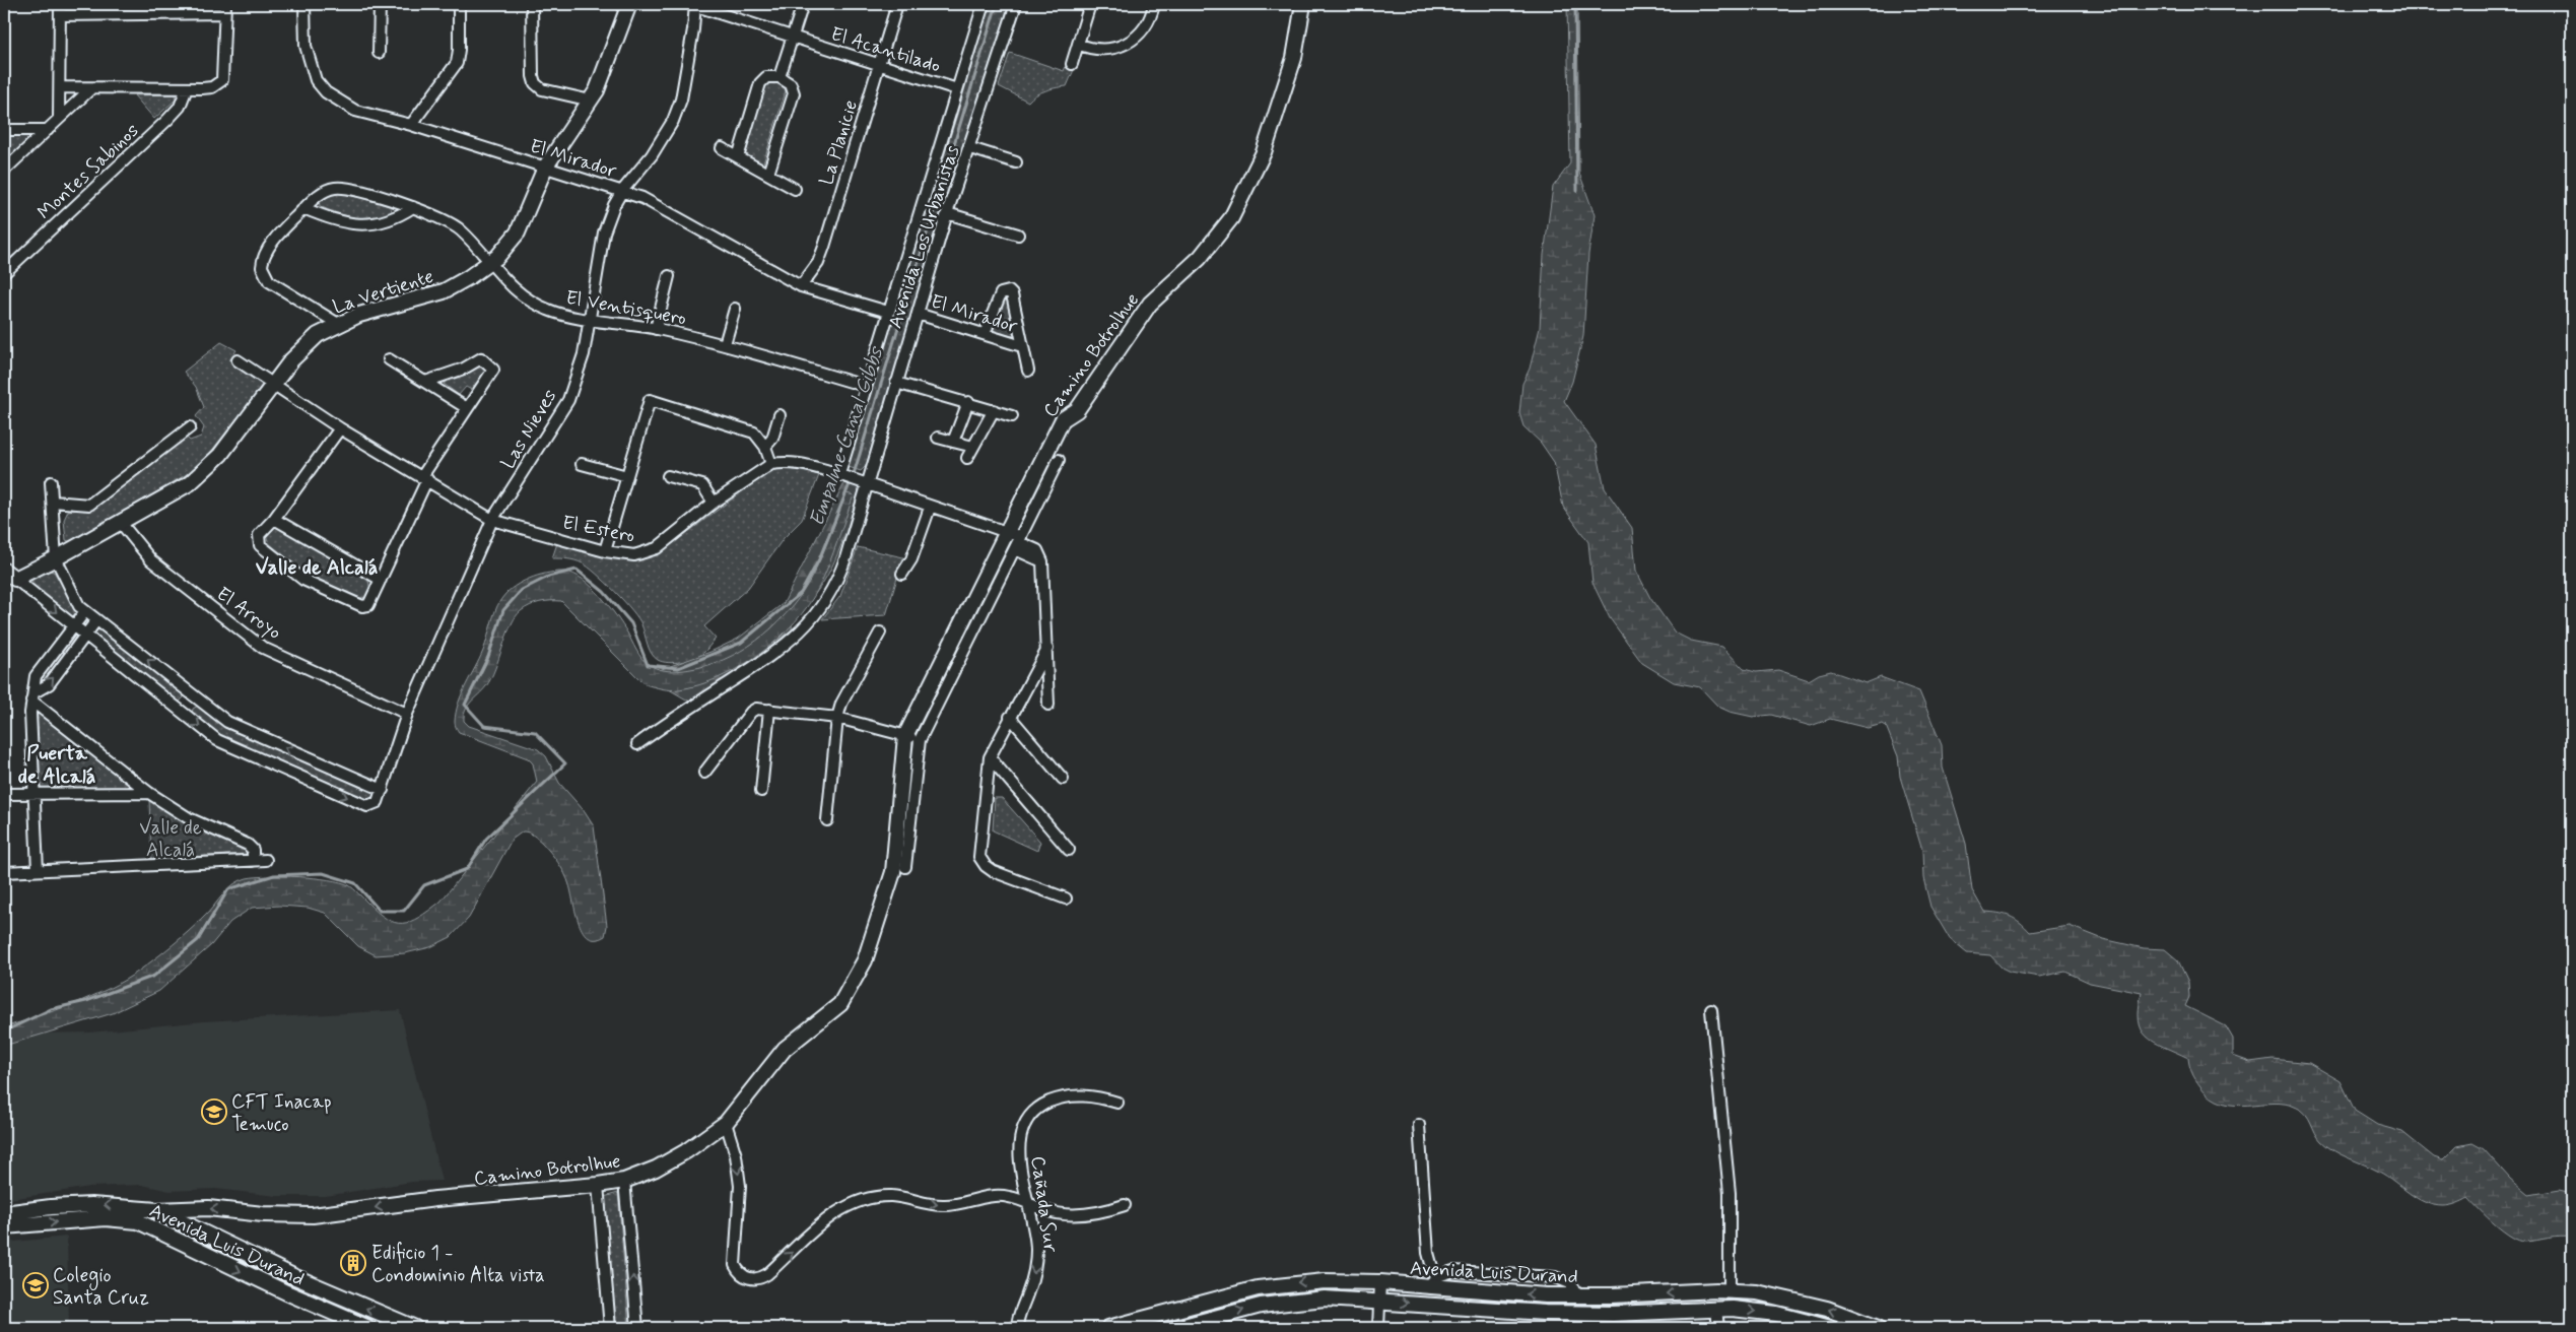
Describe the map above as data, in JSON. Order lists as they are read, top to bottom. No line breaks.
{"streets":{"street":["El Acantilado","La Planicie","El Mirador","Montes Sabinos","Avenida Los Urbanistas","La Vertiente","El Ventisquero","Camino Botrolhue","Las Nieves","El Estero","El Arroyo","Cañada Sur","Avenida Luis Durand"]},"crossings":[["El Acantilado","La Planicie"],["El Acantilado","Avenida Los Urbanistas"],["El Acantilado","Las Nieves"],["La Planicie","El Mirador"],["El Mirador","Avenida Los Urbanistas"],["El Mirador","La Vertiente"],["El Mirador","Las Nieves"],["Avenida Los Urbanistas","El Ventisquero"],["La Vertiente","El Ventisquero"],["La Vertiente","El Estero"],["La Vertiente","El Arroyo"],["El Ventisquero","Las Nieves"],["Camino Botrolhue","Avenida Luis Durand"],["Las Nieves","El Estero"],["Las Nieves","El Arroyo"]],"one_way":["Cañada Sur"],"districts":["Valle de Alcalá","Puerta de Alcalá"],"water":["Empalme Canal Gibbs"],"parks":["Valle de Alcalá"],"places":{"school or university":["CFT Inacap Temuco","Colegio Santa Cruz"],"building":["Edificio 1 - Condominio Alta vista"]}}
